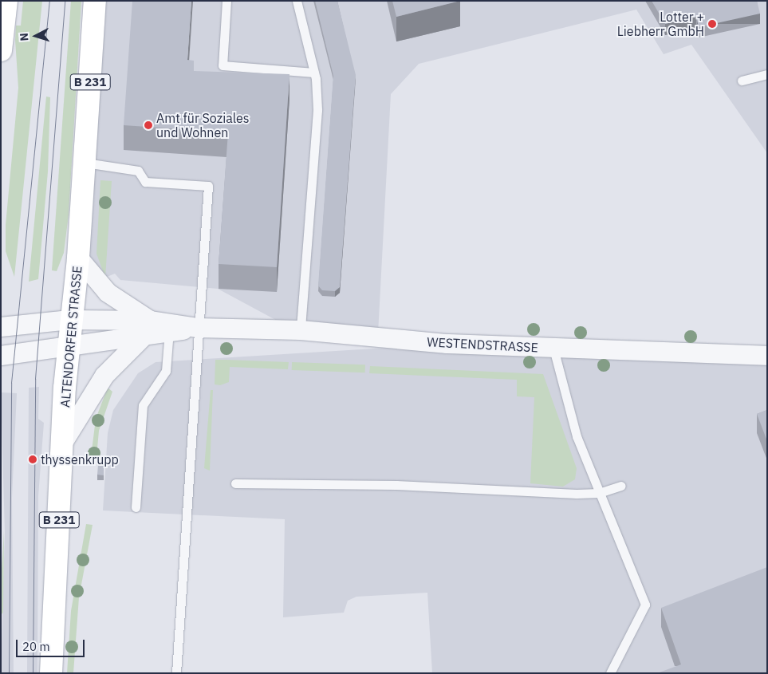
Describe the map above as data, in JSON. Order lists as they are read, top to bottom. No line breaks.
{"streets":{"main road":["B 231","ALTENDORFER STRASSE"],"street":["WESTENDSTRASSE"]},"crossings":[["ALTENDORFER STRASSE","WESTENDSTRASSE"]],"places":["Lotter + Liebherr GmbH","Amt für Soziales und Wohnen","thyssenkrupp"],"scale_bar":"20 m","north":"left"}
